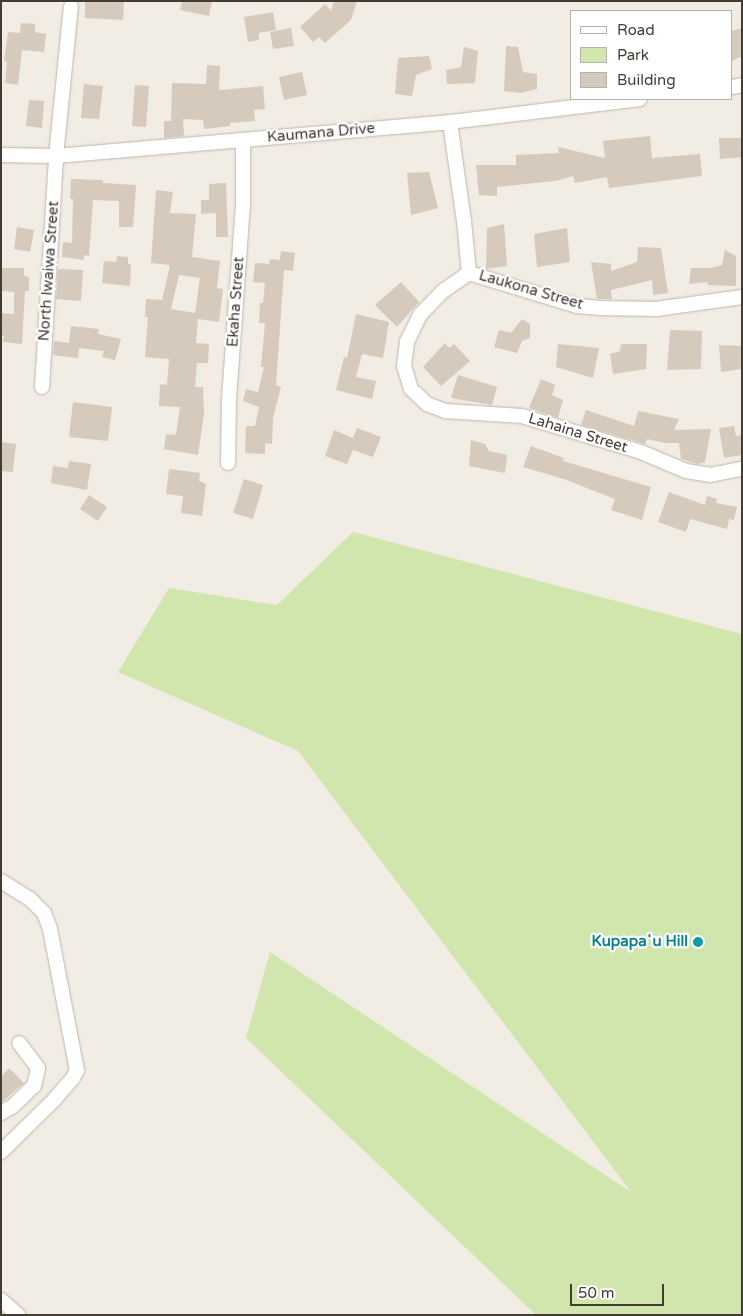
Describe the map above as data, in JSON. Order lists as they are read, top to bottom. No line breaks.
{"streets":{"street":["Kaumana Drive","North Iwaiwa Street","Laukona Street","Ekaha Street","Lahaina Street"]},"crossings":[["Kaumana Drive","North Iwaiwa Street"],["Kaumana Drive","Ekaha Street"],["Laukona Street","Lahaina Street"]],"places":["Kupapaʻu Hill"],"legend":["Road","Park","Building"],"scale_bar":"50 m"}
